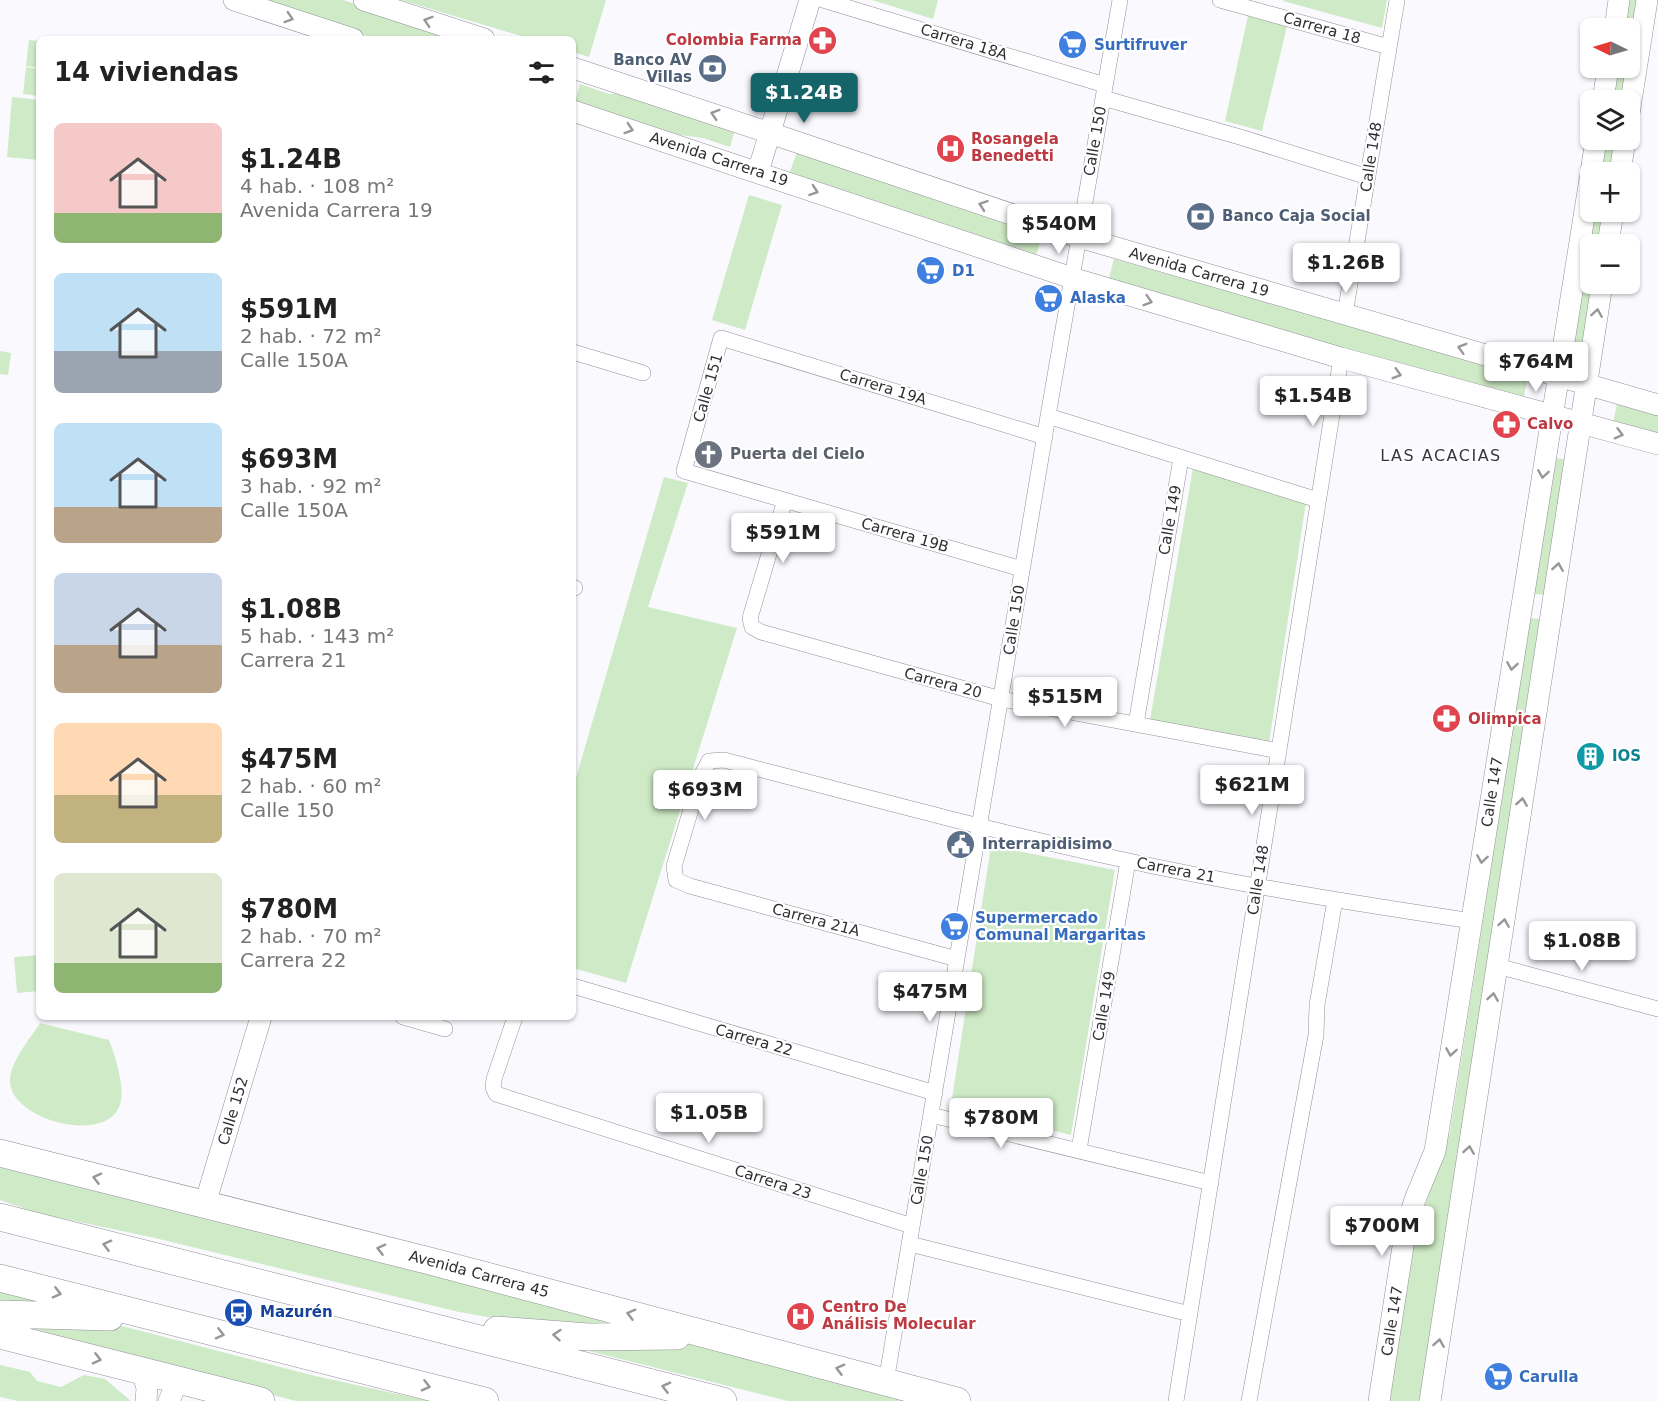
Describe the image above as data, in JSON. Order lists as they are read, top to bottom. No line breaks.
{"streets":{"highway":["Avenida Carrera 45"],"main road":["Avenida Carrera 19","Calle 147","Calle 152"],"street":["Carrera 18","Carrera 18A","Calle 150","Calle 148","Carrera 19A","Calle 151","Calle 149","Carrera 19B","Carrera 20","Carrera 21","Carrera 21A","Carrera 22","Carrera 23"]},"crossings":[["Carrera 18","Calle 148"],["Carrera 18A","Calle 150"],["Carrera 18A","Calle 148"],["Calle 150","Avenida Carrera 19"],["Calle 150","Carrera 19A"],["Calle 150","Carrera 19B"],["Calle 150","Carrera 20"],["Calle 150","Carrera 21"],["Calle 150","Carrera 21A"],["Calle 150","Carrera 22"],["Calle 150","Carrera 23"],["Calle 150","Avenida Carrera 45"],["Calle 148","Avenida Carrera 19"],["Calle 148","Carrera 20"],["Calle 148","Carrera 21"],["Avenida Carrera 19","Calle 147"],["Carrera 19A","Calle 151"],["Calle 151","Carrera 19B"],["Calle 149","Carrera 20"],["Calle 149","Carrera 21"],["Carrera 19B","Carrera 20"],["Calle 147","Carrera 21"],["Carrera 21","Carrera 21A"],["Calle 152","Avenida Carrera 45"]],"districts":["LAS ACACIAS"],"places":{"pharmacy":["Colombia Farma","Calvo","Olimpica"],"supermarket":["Surtifruver","D1","Alaska","Supermercado Comunal Margaritas","Carulla"],"bank":["Banco AV Villas","Banco Caja Social"],"hospital":["Rosangela Benedetti","Centro De Análisis Molecular"],"church":["Puerta del Cielo"],"building":["IOS"],"public building":["Interrapidisimo"],"bus stop":["Mazurén"]},"north":"left","page":{"map_buttons":["+","−"],"heading":"14 viviendas","price":["$1.24B","$540M","$1.26B","$764M","$1.54B","$591M","$515M","$621M","$693M","$1.08B","$475M","$1.05B","$780M","$700M"],"list":[{"name":"$1.24B","note":"4 hab. · 108 m² · Avenida Carrera 19"},{"name":"$591M","note":"2 hab. · 72 m² · Calle 150A"},{"name":"$693M","note":"3 hab. · 92 m² · Calle 150A"},{"name":"$1.08B","note":"5 hab. · 143 m² · Carrera 21"},{"name":"$475M","note":"2 hab. · 60 m² · Calle 150"},{"name":"$780M","note":"2 hab. · 70 m² · Carrera 22"}]}}
